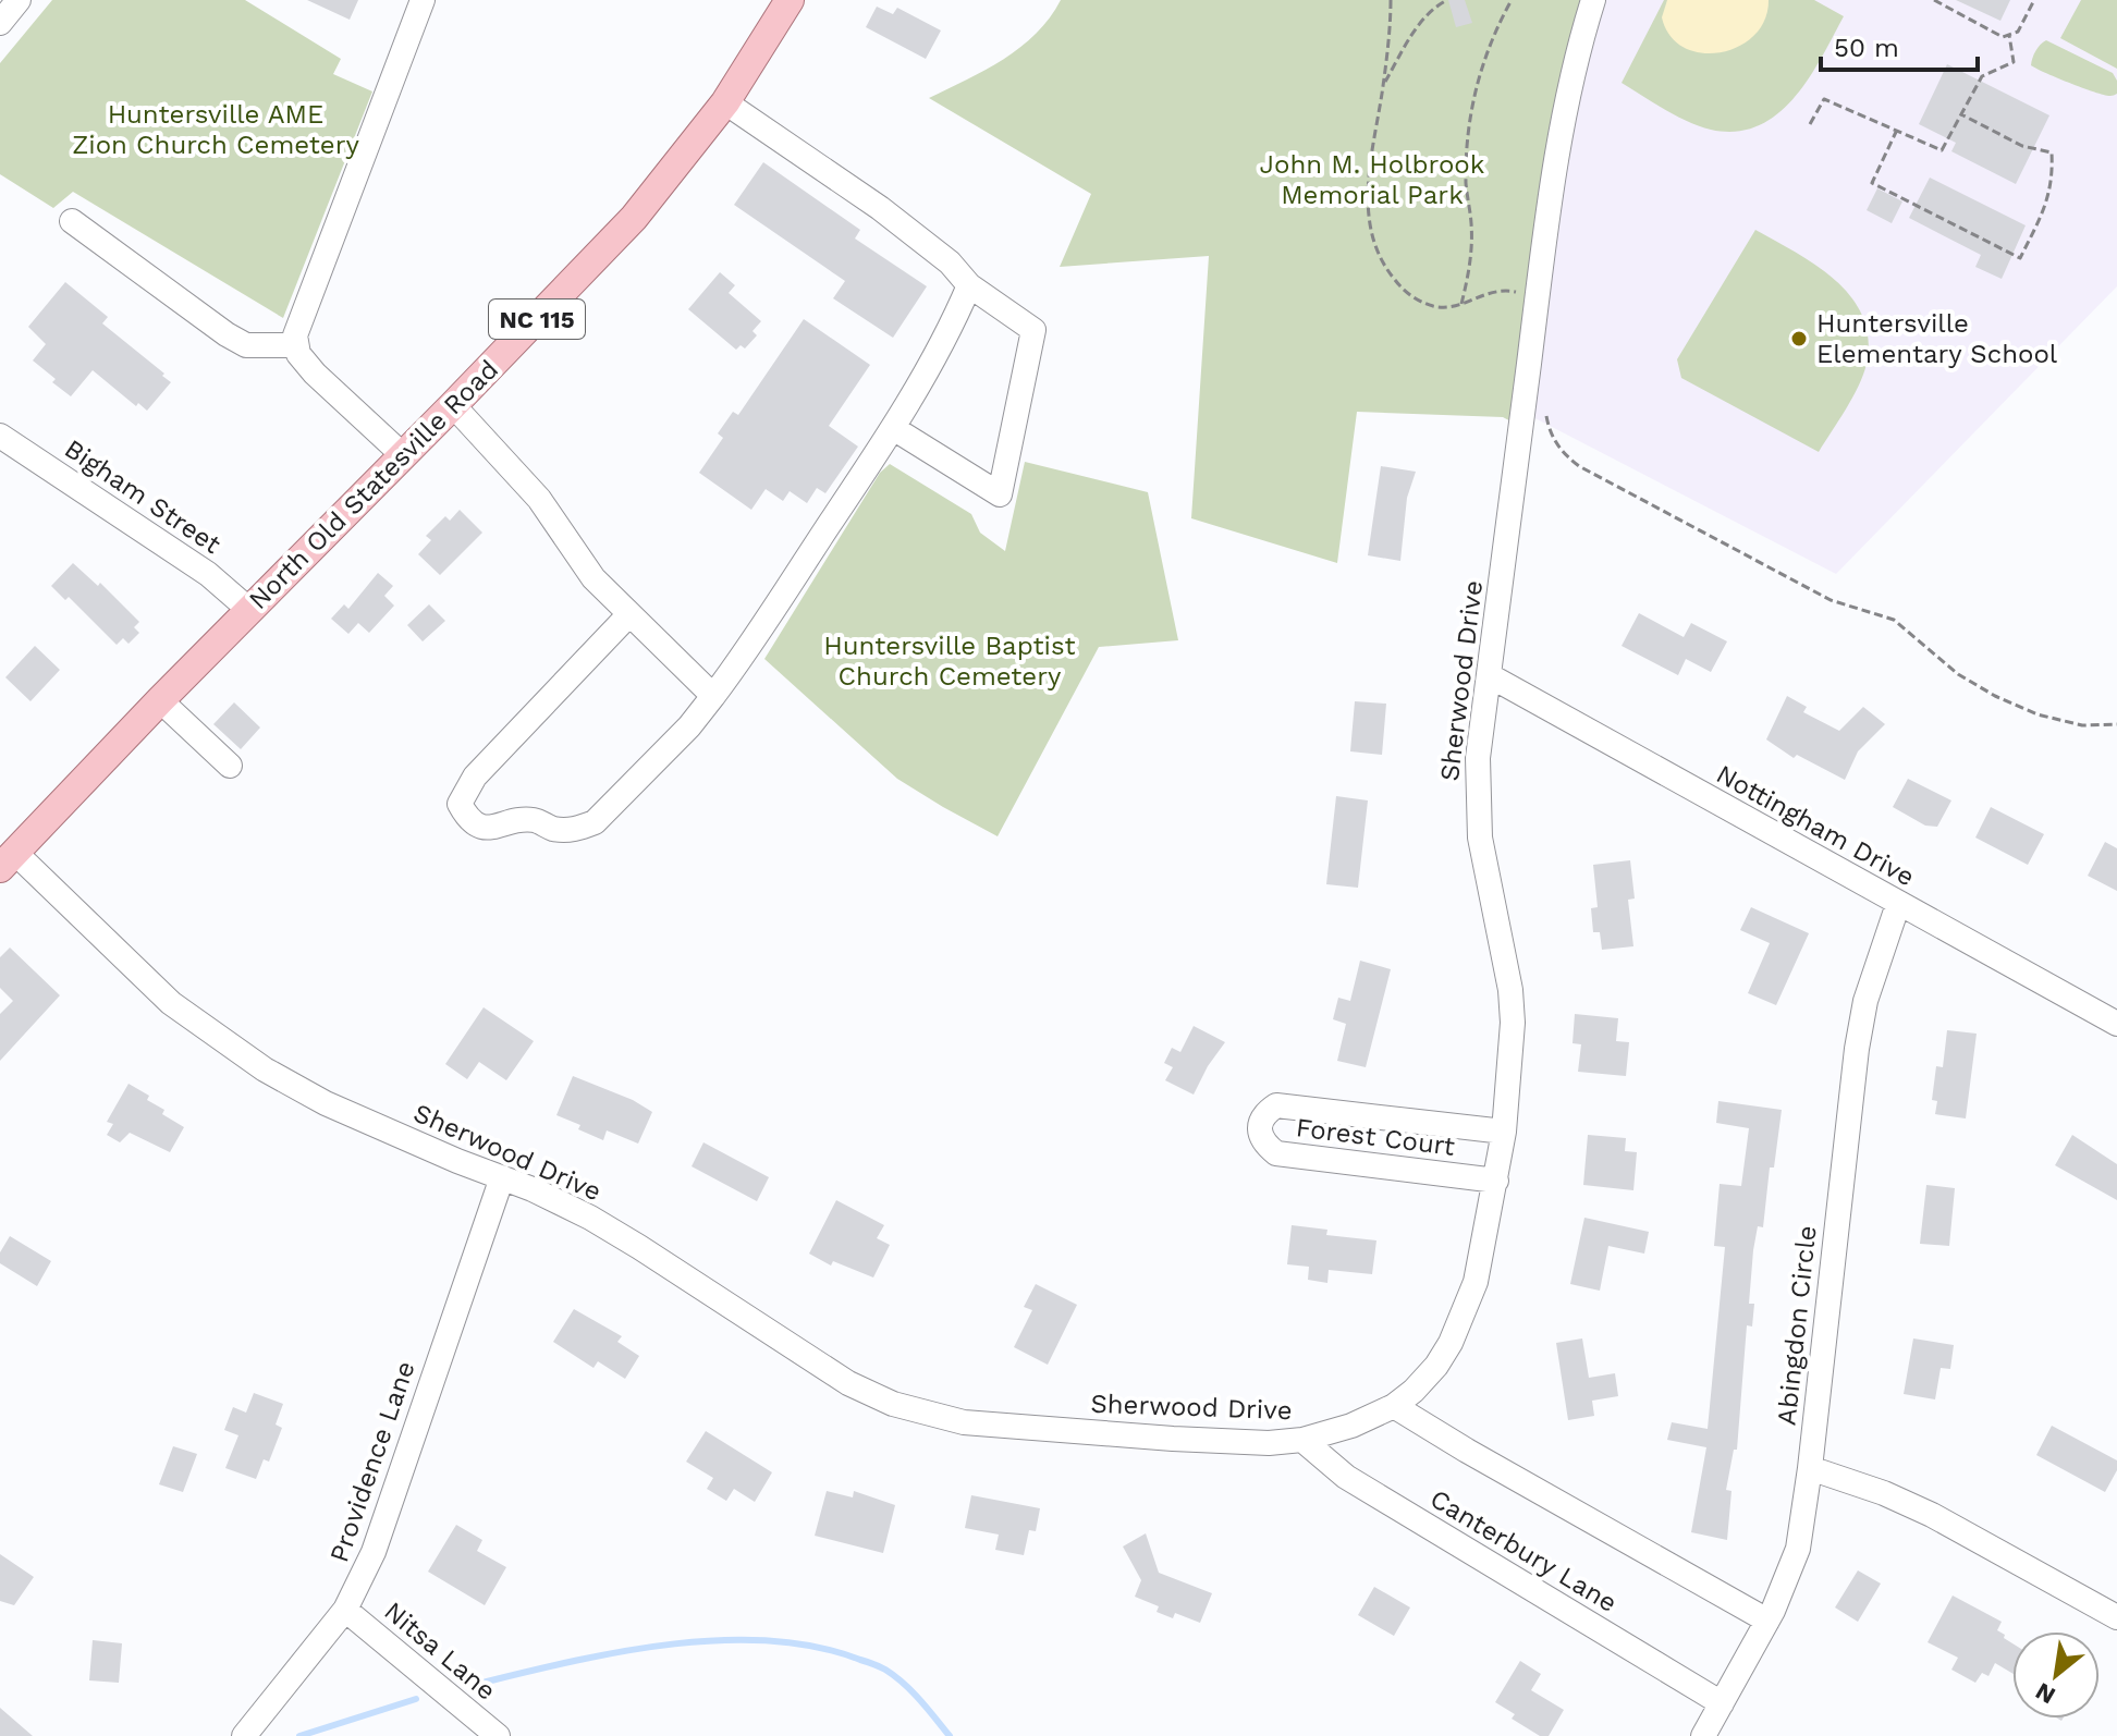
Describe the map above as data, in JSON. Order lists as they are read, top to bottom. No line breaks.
{"streets":{"main road":["NC 115","North Old Statesville Road"],"street":["Bigham Street","Sherwood Drive","Nottingham Drive","Forest Court","Abingdon Circle","Providence Lane","Canterbury Lane","Nitsa Lane"]},"crossings":[["North Old Statesville Road","Bigham Street"],["North Old Statesville Road","Sherwood Drive"],["Sherwood Drive","Nottingham Drive"],["Sherwood Drive","Forest Court"],["Sherwood Drive","Providence Lane"],["Sherwood Drive","Canterbury Lane"],["Nottingham Drive","Abingdon Circle"],["Abingdon Circle","Canterbury Lane"],["Providence Lane","Nitsa Lane"]],"parks":["Huntersville AME Zion Church Cemetery","John M. Holbrook Memorial Park","Huntersville Baptist Church Cemetery"],"places":["Huntersville Elementary School"],"scale_bar":"50 m","north":"bottom left"}
